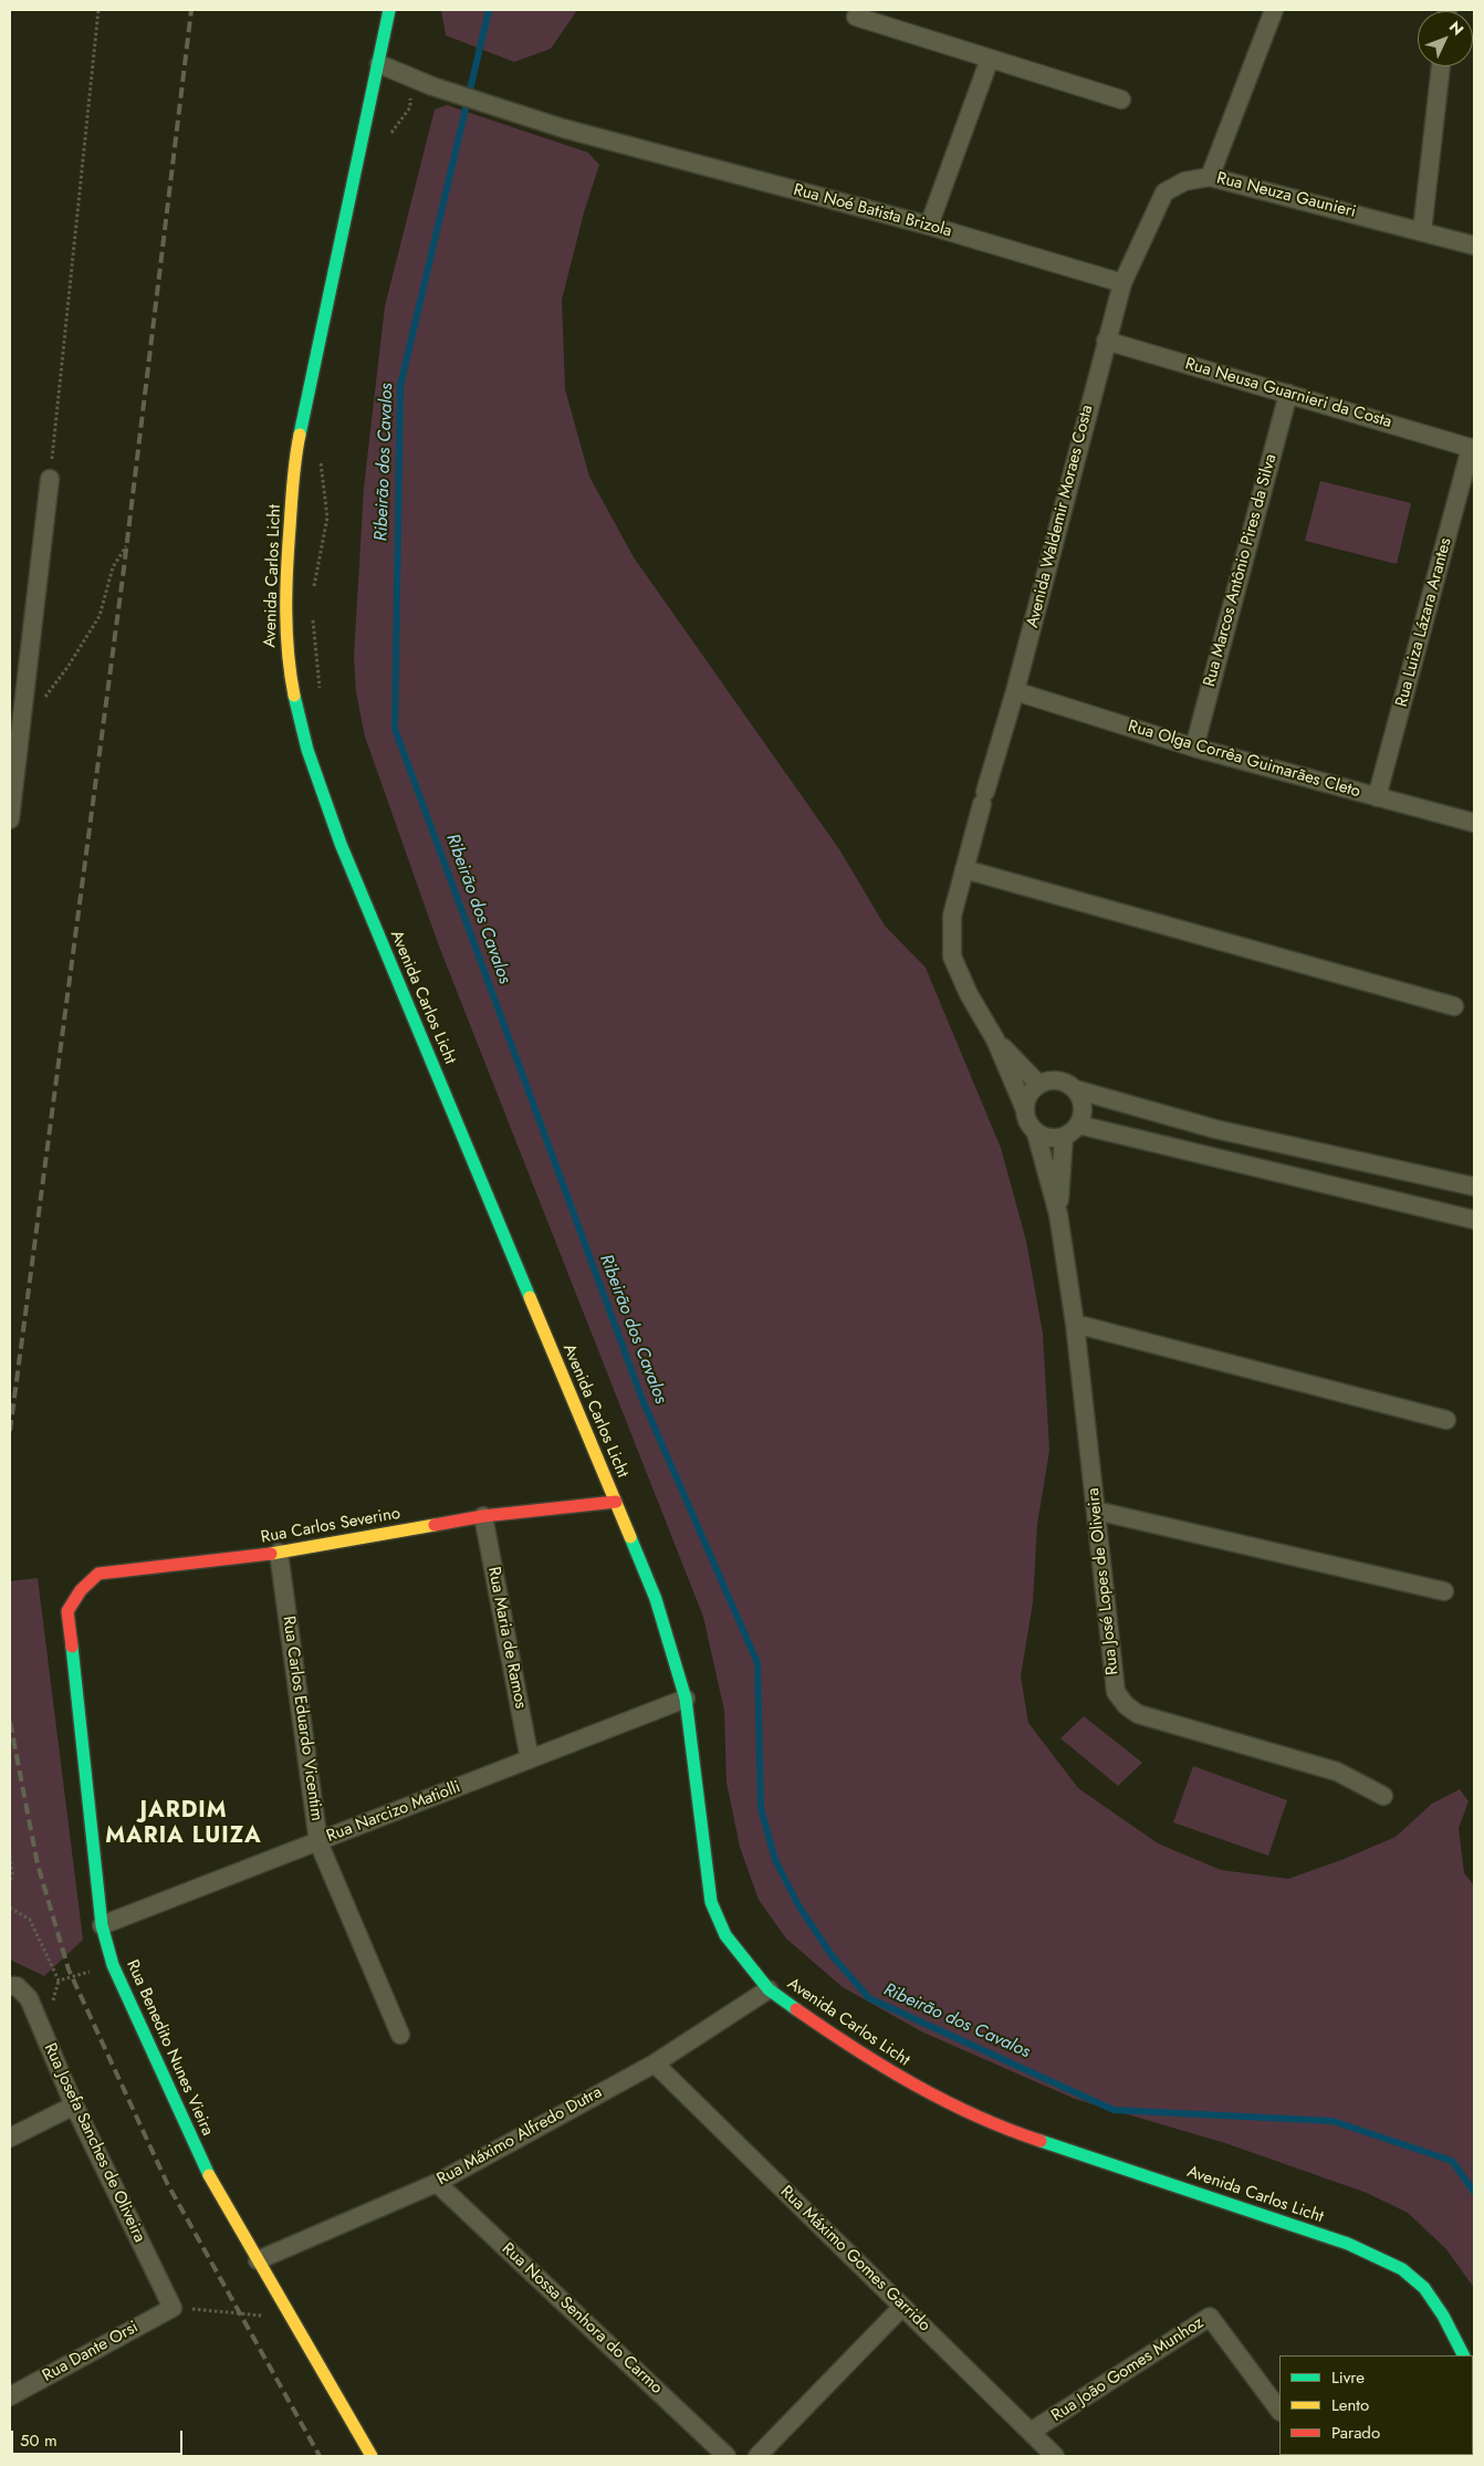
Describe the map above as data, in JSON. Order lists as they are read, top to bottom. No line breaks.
{"streets":{"main road":["Avenida Carlos Licht","Rua Carlos Severino","Rua Benedito Nunes Vieira"],"street":["Rua Neuza Gaunieri","Rua Noé Batista Brizola","Rua Neusa Guarnieri da Costa","Avenida Waldemir Moraes Costa","Rua Marcos Antônio Pires da Silva","Rua Luiza Lázara Arantes","Rua Olga Corrêa Guimarães Cleto","Rua José Lopes de Oliveira","Rua Maria de Ramos","Rua Carlos Eduardo Vicentim","Rua Narcizo Matiolli","Rua Máximo Alfredo Dutra","Rua Josefa Sanches de Oliveira","Rua Máximo Gomes Garrido","Rua Nossa Senhora do Carmo","Rua Dante Orsi","Rua João Gomes Munhoz"]},"crossings":[["Rua Neuza Gaunieri","Rua Noé Batista Brizola"],["Rua Noé Batista Brizola","Avenida Carlos Licht"],["Rua Neusa Guarnieri da Costa","Avenida Waldemir Moraes Costa"],["Rua Neusa Guarnieri da Costa","Rua Marcos Antônio Pires da Silva"],["Rua Neusa Guarnieri da Costa","Rua Luiza Lázara Arantes"],["Avenida Waldemir Moraes Costa","Rua Olga Corrêa Guimarães Cleto"],["Rua Marcos Antônio Pires da Silva","Rua Olga Corrêa Guimarães Cleto"],["Avenida Carlos Licht","Rua Carlos Severino"],["Avenida Carlos Licht","Rua Narcizo Matiolli"],["Avenida Carlos Licht","Rua Máximo Alfredo Dutra"],["Rua Luiza Lázara Arantes","Rua Olga Corrêa Guimarães Cleto"],["Rua Carlos Severino","Rua Maria de Ramos"],["Rua Carlos Severino","Rua Carlos Eduardo Vicentim"],["Rua Carlos Severino","Rua Benedito Nunes Vieira"],["Rua Maria de Ramos","Rua Narcizo Matiolli"],["Rua Carlos Eduardo Vicentim","Rua Narcizo Matiolli"],["Rua Narcizo Matiolli","Rua Benedito Nunes Vieira"],["Rua Benedito Nunes Vieira","Rua Máximo Alfredo Dutra"],["Rua Máximo Alfredo Dutra","Rua Máximo Gomes Garrido"],["Rua Máximo Alfredo Dutra","Rua Nossa Senhora do Carmo"],["Rua Josefa Sanches de Oliveira","Rua Dante Orsi"],["Rua Máximo Gomes Garrido","Rua João Gomes Munhoz"]],"districts":["JARDIM MARIA LUIZA"],"water":["Ribeirão dos Cavalos"],"legend":["Livre","Lento","Parado"],"scale_bar":"50 m","north":"top right"}
